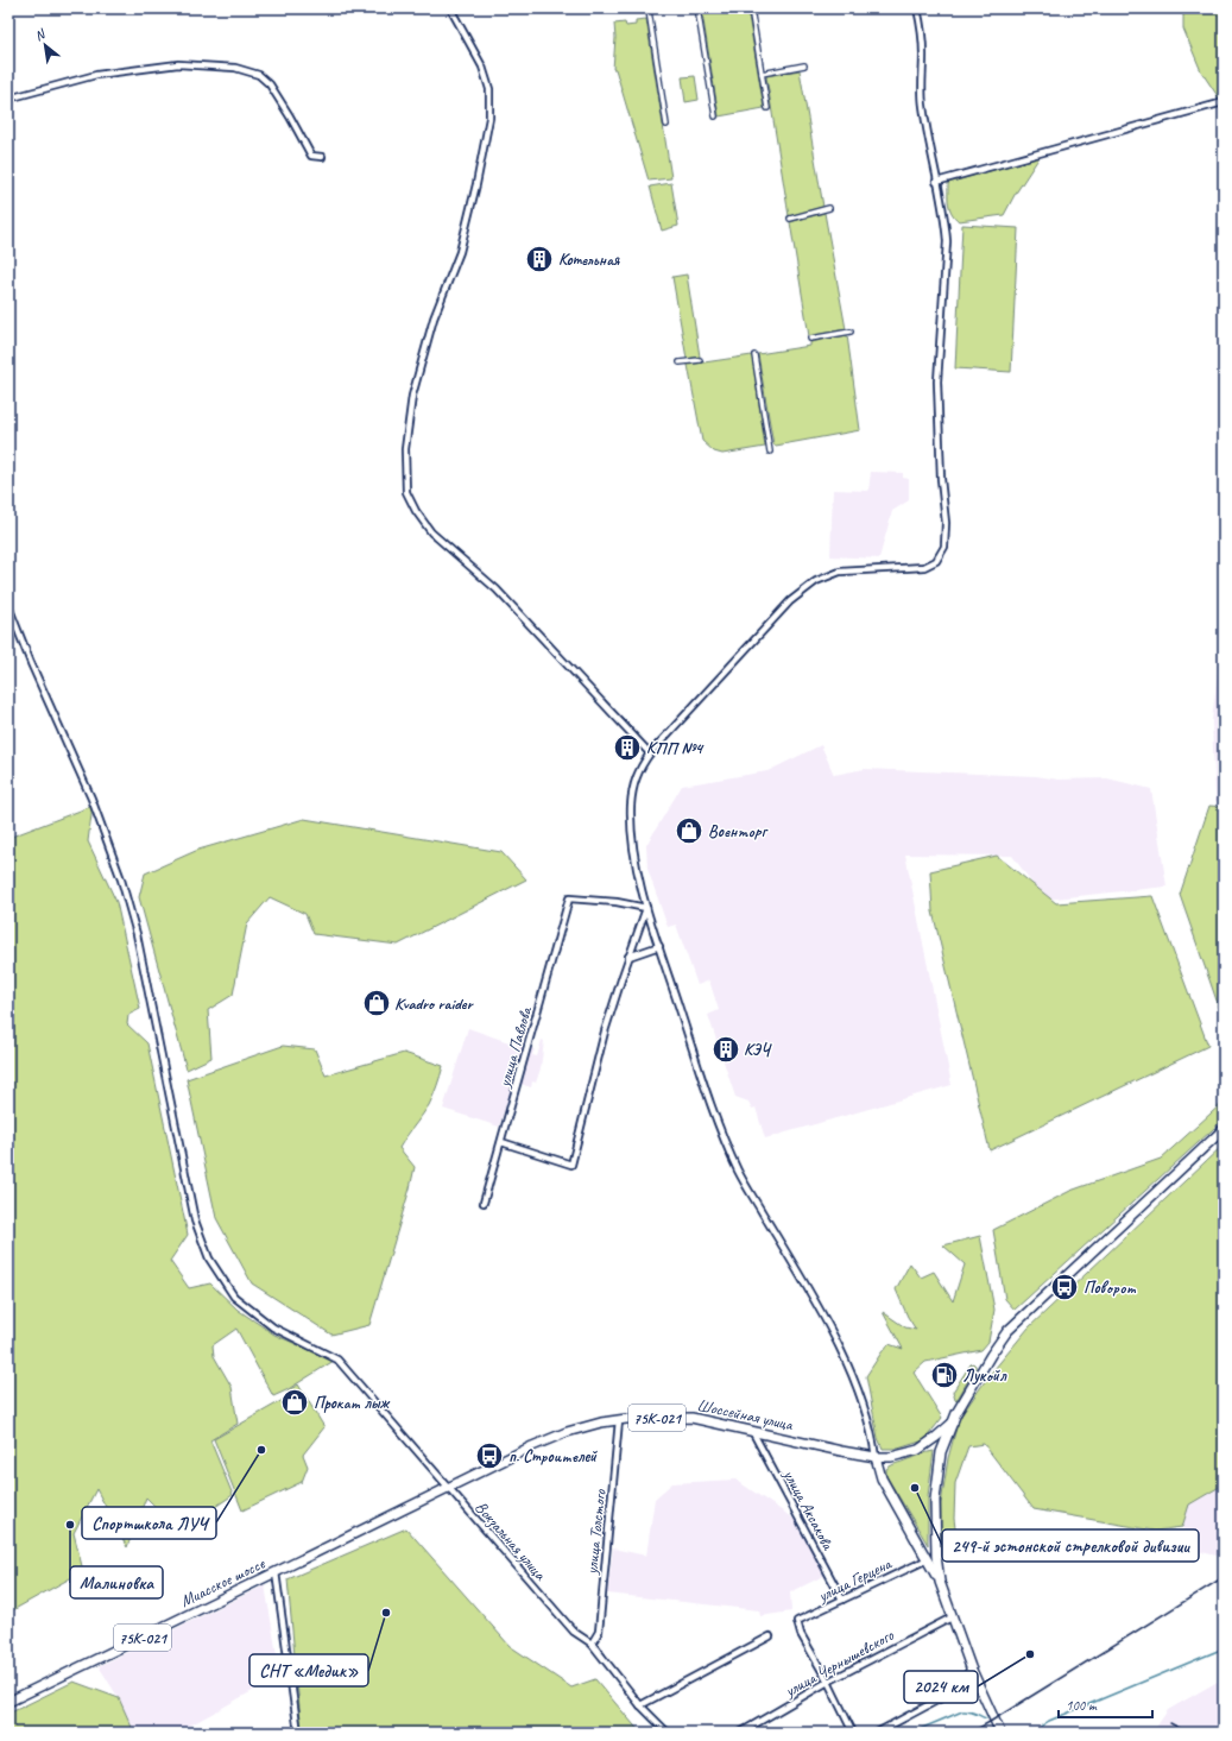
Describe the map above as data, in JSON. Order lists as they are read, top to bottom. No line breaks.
{"streets":{"main road":["Шоссейная улица","75К-021","Миасское шоссе"],"street":["улица Павлова","улица Аксакова","улица Толстого","Вокзальная улица","улица Герцена","улица Чернышевского"]},"crossings":[["Шоссейная улица","улица Аксакова"],["Шоссейная улица","улица Толстого"],["Шоссейная улица","Вокзальная улица"],["Шоссейная улица","Миасское шоссе"],["улица Аксакова","улица Герцена"],["улица Толстого","Вокзальная улица"],["Вокзальная улица","Миасское шоссе"],["улица Герцена","улица Чернышевского"]],"places":{"building":["Котельная","КПП №4","КЭЧ"],"shop":["Военторг","Kvadro raider","Прокат лыж"],"bus stop":["Поворот","п. Строителей"],"fuel station":["Лукойл"],"other":["Спортшкола ЛУЧ","249-й эстонской стрелковой дивизии","Малиновка","СНТ «Медик»","2024 км"]},"scale_bar":"100 m","north":"top left"}
